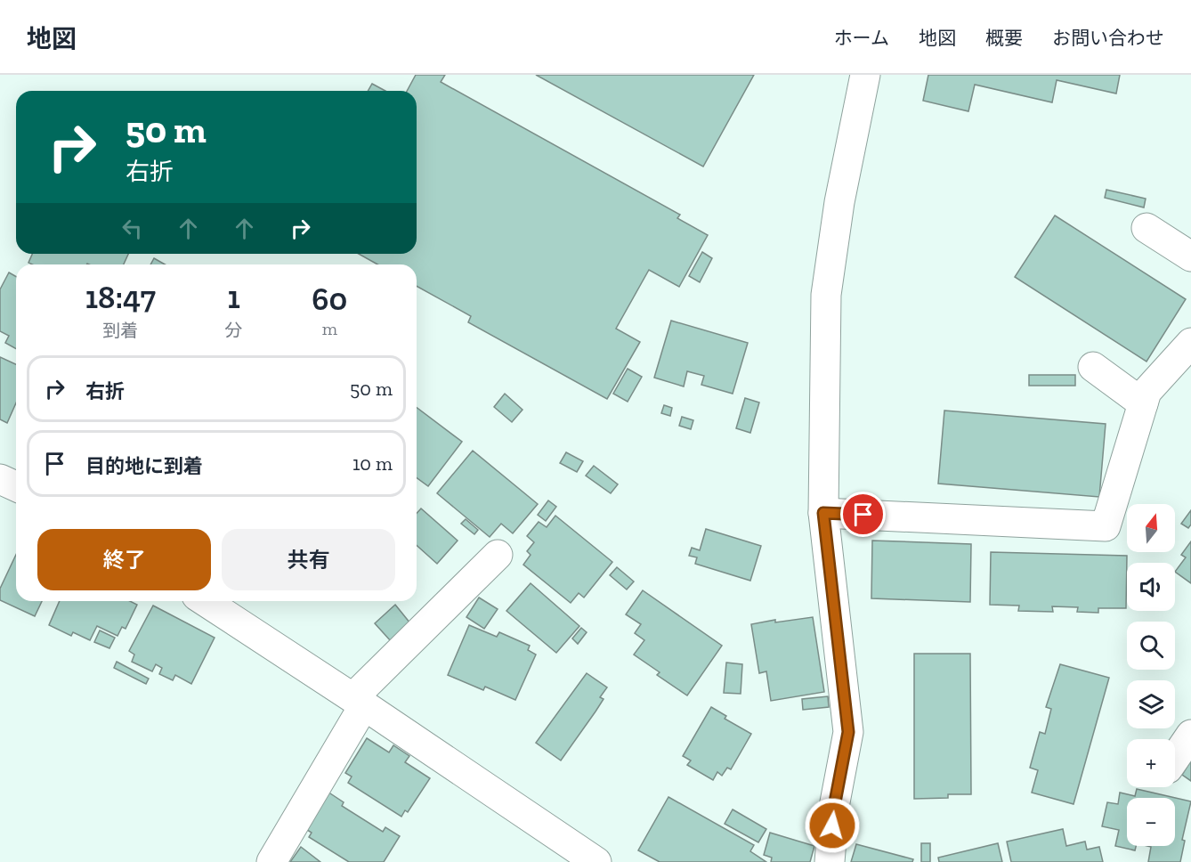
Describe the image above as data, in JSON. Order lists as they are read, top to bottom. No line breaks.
{"north":"top","page":{"header":"地図","nav":["ホーム","地図","概要","お問い合わせ"],"turn":["50 m","右折"],"eta":["18:47","到着","1","分","60","m"],"list":[{"name":"右折","value":"50 m"},{"name":"目的地に到着","value":"10 m"}],"map_buttons":["+","−"],"buttons":["終了","共有"]}}
